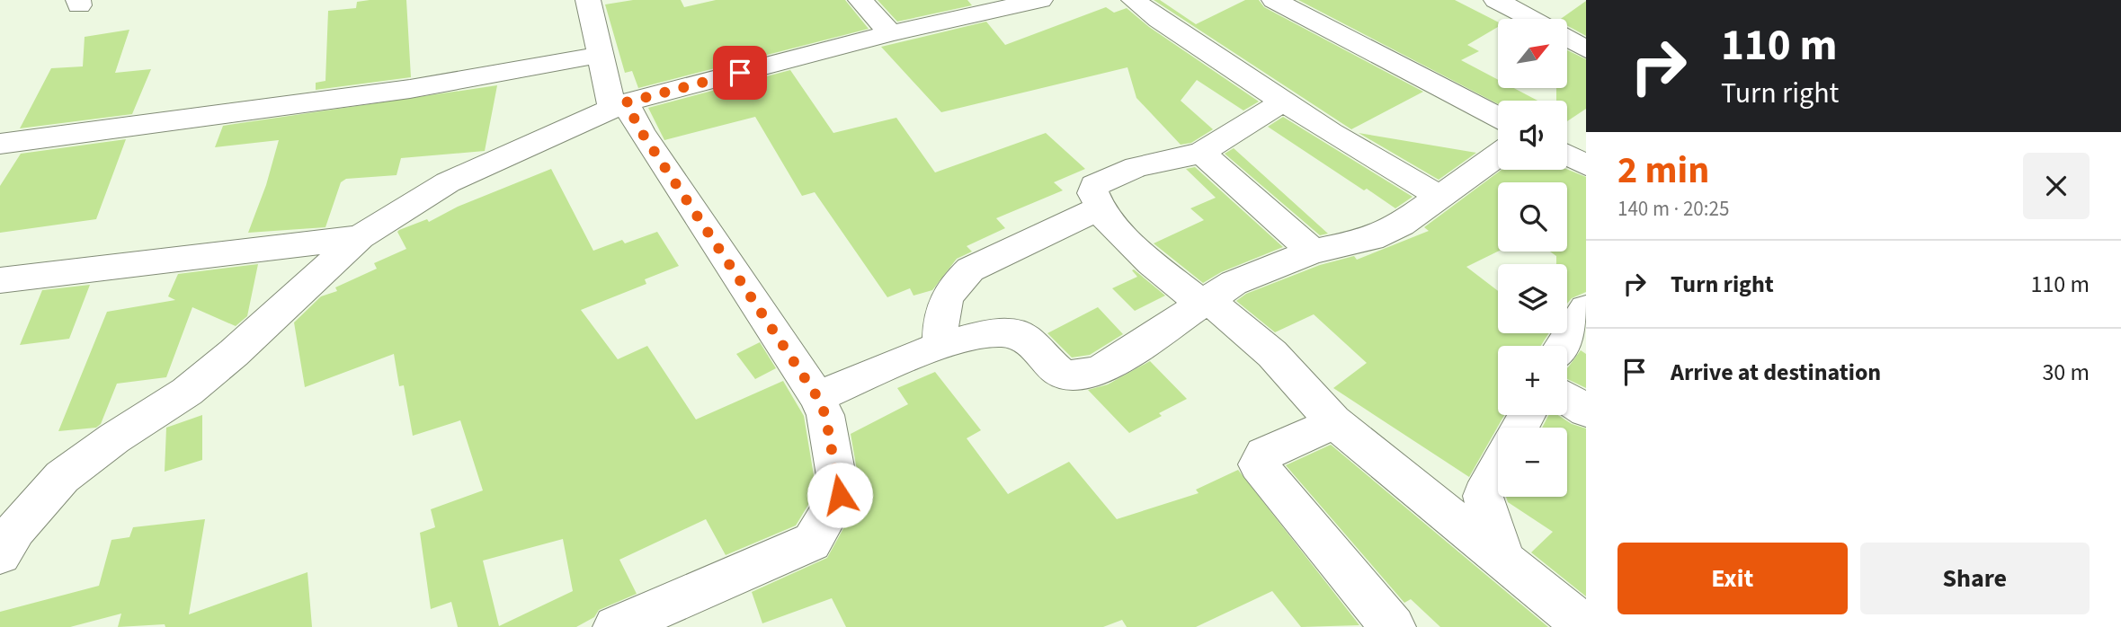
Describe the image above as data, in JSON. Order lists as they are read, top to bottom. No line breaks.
{"north":"top right","page":{"turn":["110 m","Turn right"],"map_buttons":["+","−"],"heading":["2 min","140 m · 20:25"],"list":[{"name":"Turn right","value":"110 m"},{"name":"Arrive at destination","value":"30 m"}],"buttons":["Exit","Share"]}}
